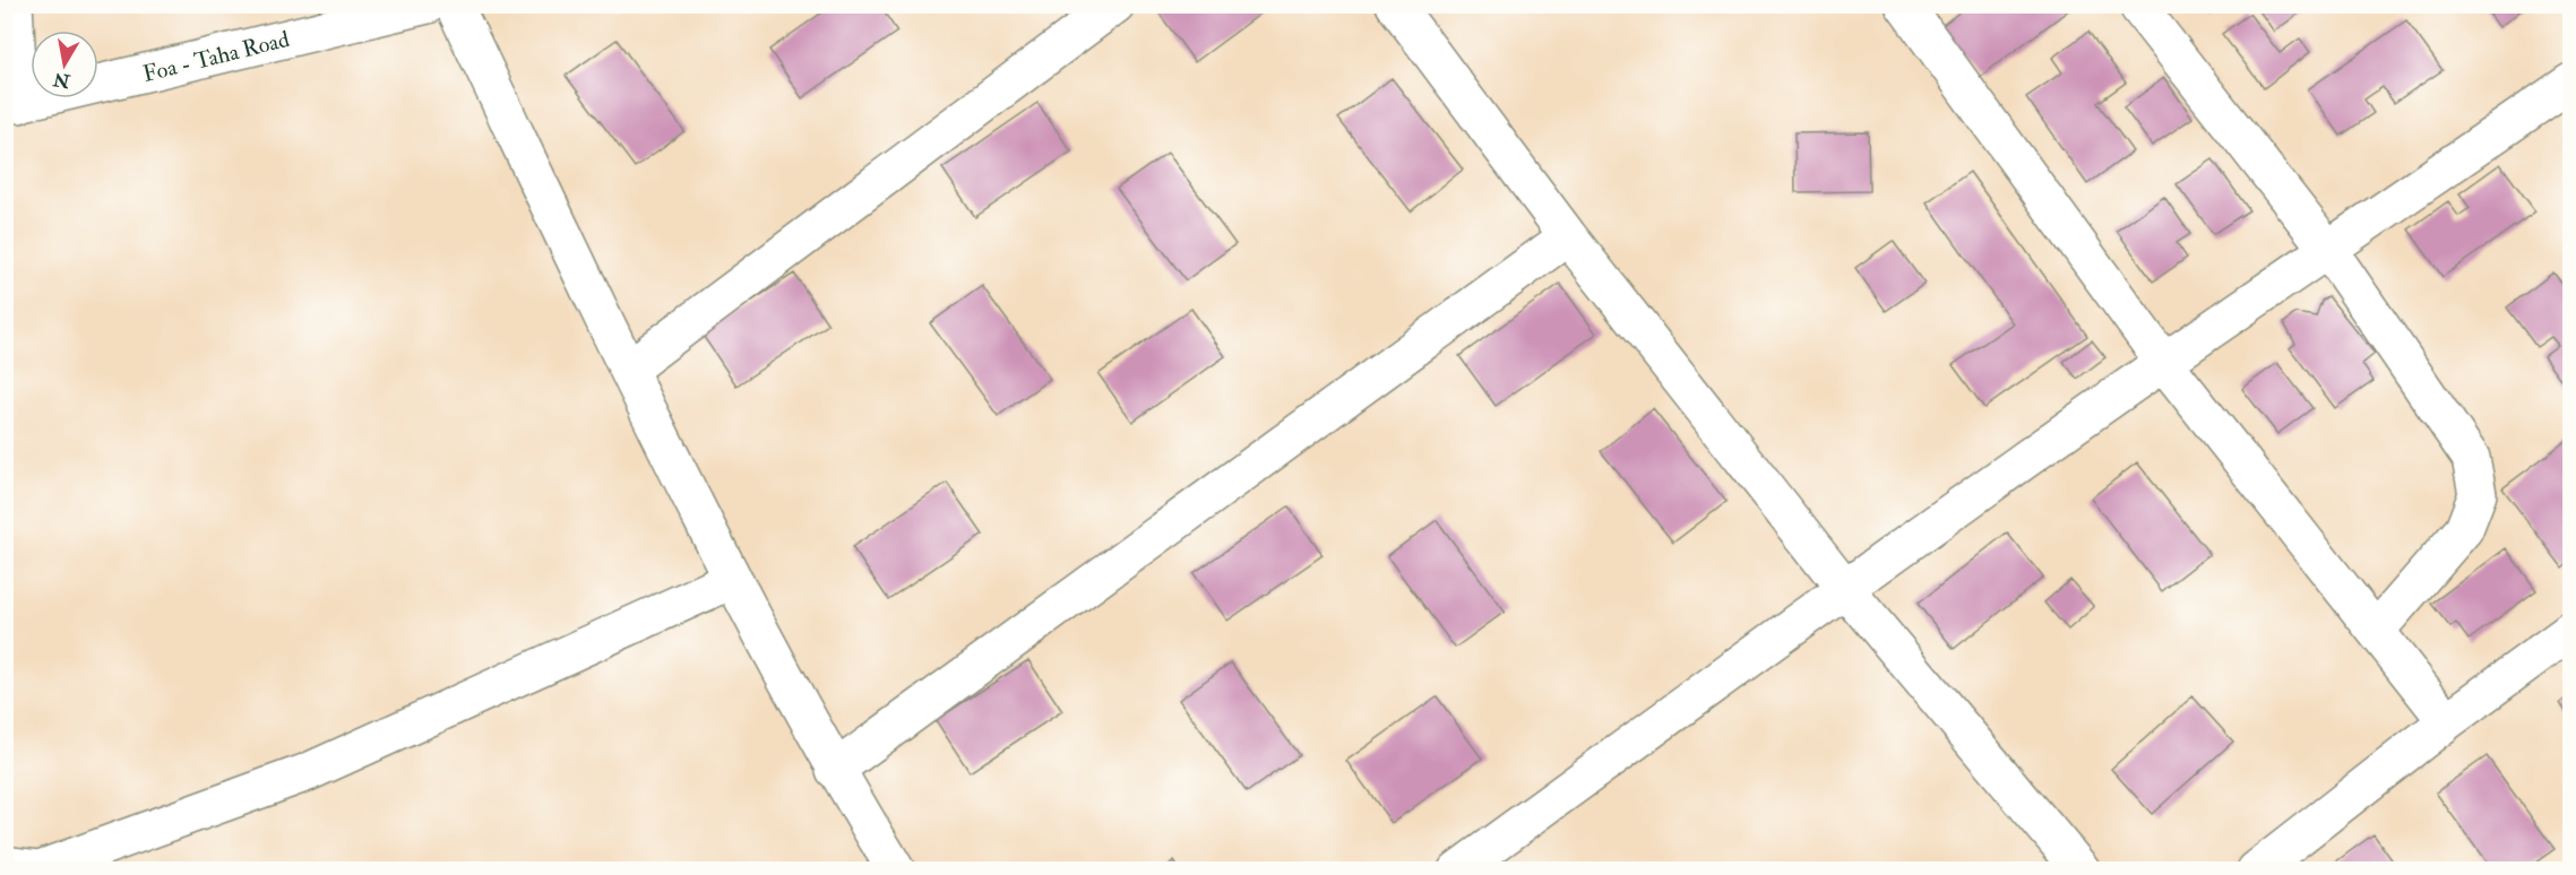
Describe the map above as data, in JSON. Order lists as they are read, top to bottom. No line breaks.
{"streets":{"street":["Foa - Taha Road"]},"north":"bottom"}
